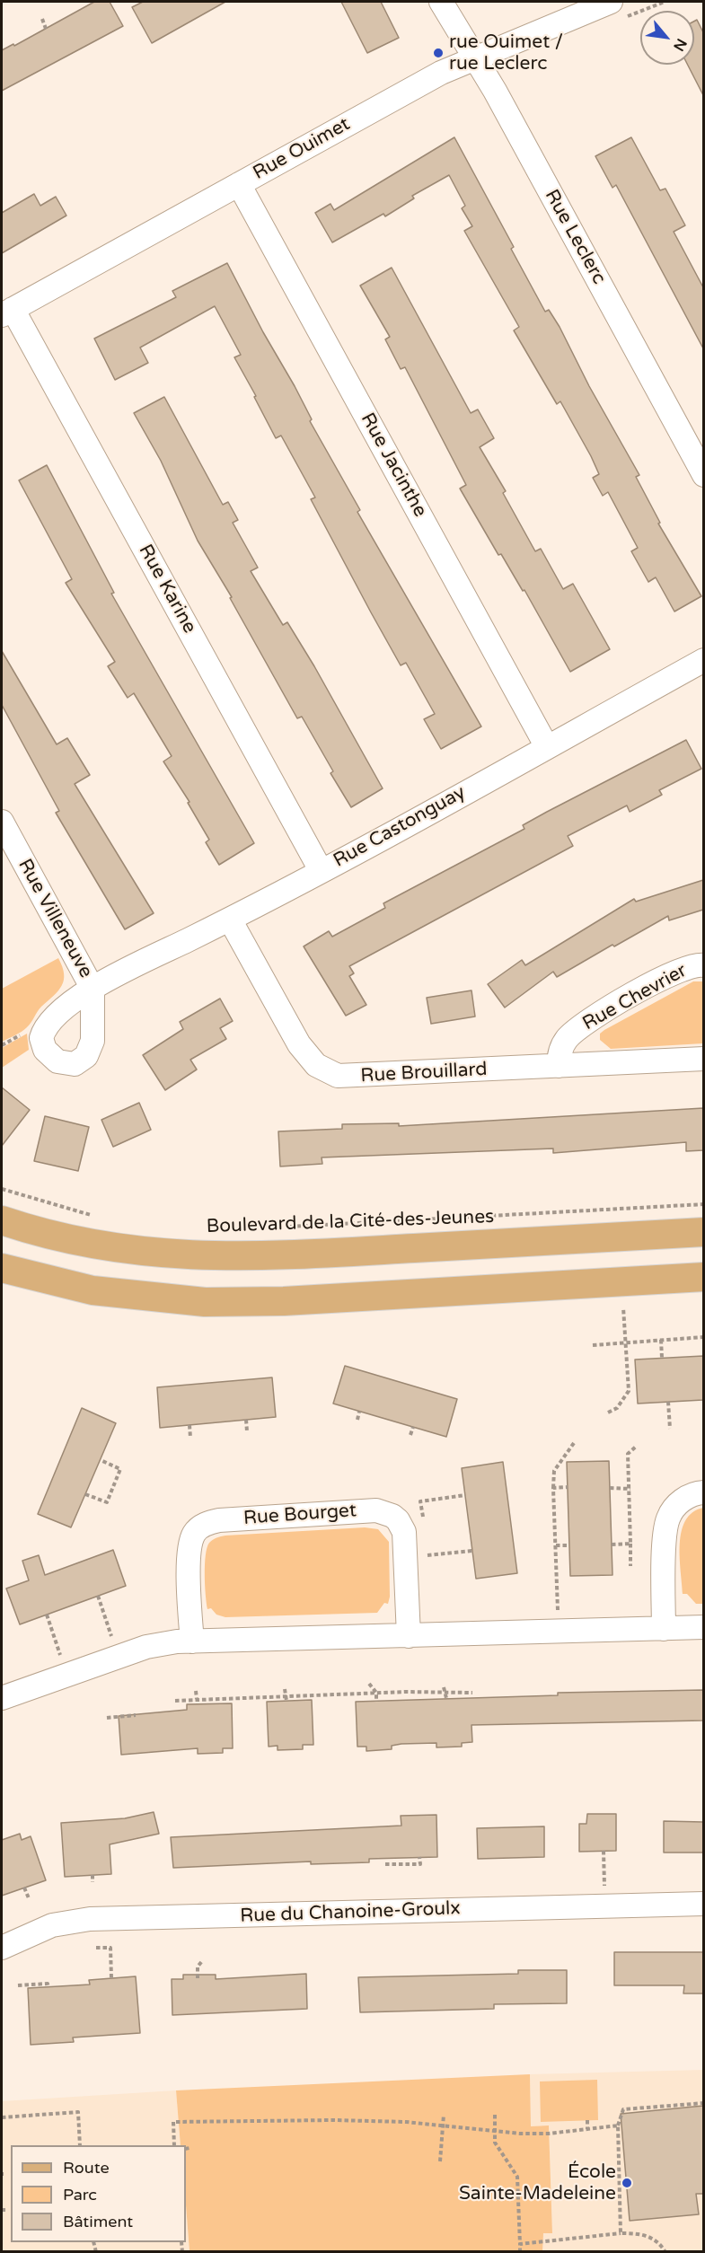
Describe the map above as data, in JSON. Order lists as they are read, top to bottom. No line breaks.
{"streets":{"main road":["Boulevard de la Cité-des-Jeunes"],"street":["Rue Ouimet","Rue Leclerc","Rue Jacinthe","Rue Karine","Rue Castonguay","Rue Villeneuve","Rue Chevrier","Rue Brouillard","Rue Bourget","Rue du Chanoine-Groulx"]},"crossings":[["Rue Ouimet","Rue Leclerc"],["Rue Ouimet","Rue Jacinthe"],["Rue Ouimet","Rue Karine"],["Rue Jacinthe","Rue Castonguay"],["Rue Karine","Rue Castonguay"],["Rue Castonguay","Rue Villeneuve"],["Rue Castonguay","Rue Brouillard"],["Rue Chevrier","Rue Brouillard"]],"places":["rue Ouimet / rue Leclerc","École Sainte-Madeleine"],"legend":["Route","Parc","Bâtiment"],"north":"bottom right"}
